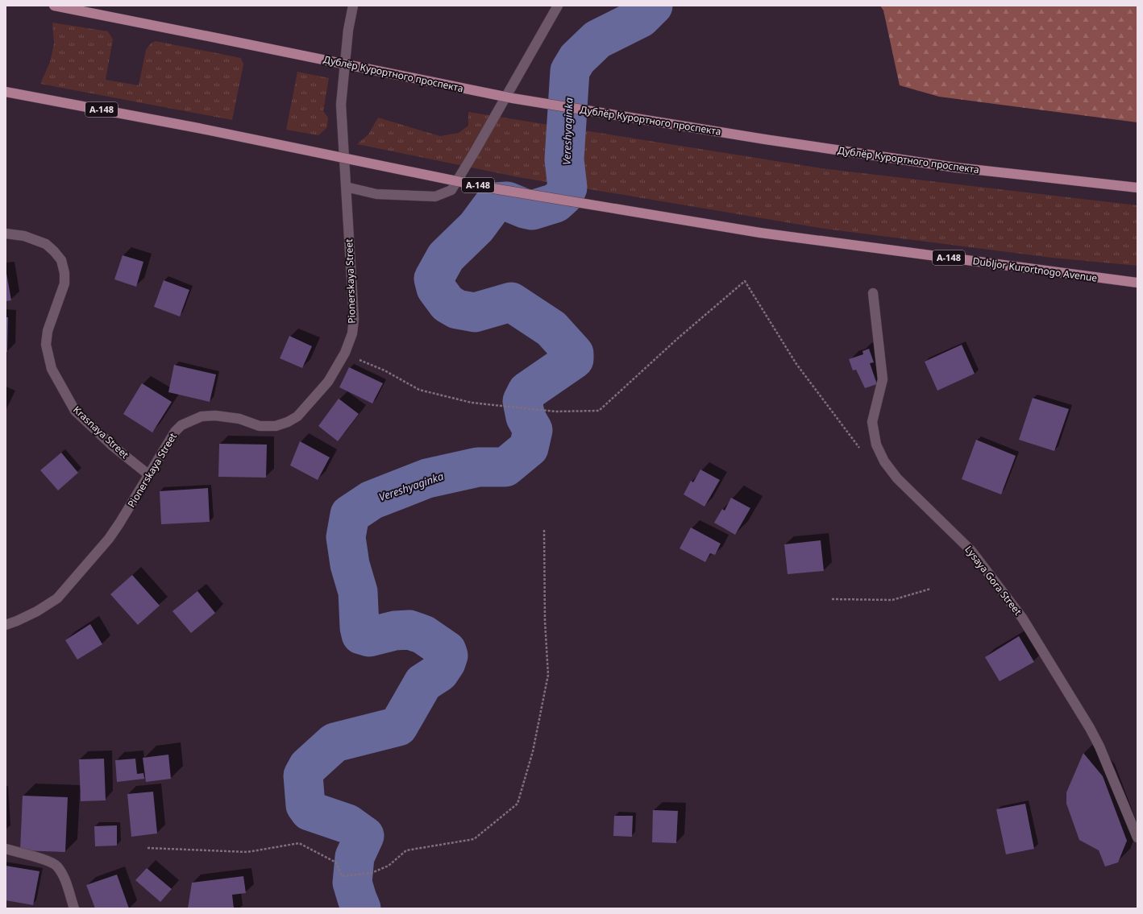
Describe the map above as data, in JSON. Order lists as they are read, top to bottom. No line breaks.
{"streets":{"main road":["Дублёр Курортного проспекта","А-148","Dubljor Kurortnogo Avenue"],"street":["Pionerskaya Street","Krasnaya Street","Lysaya Gora Street"]},"crossings":[["Pionerskaya Street","Krasnaya Street"]],"water":["Vereshyaginka"]}
